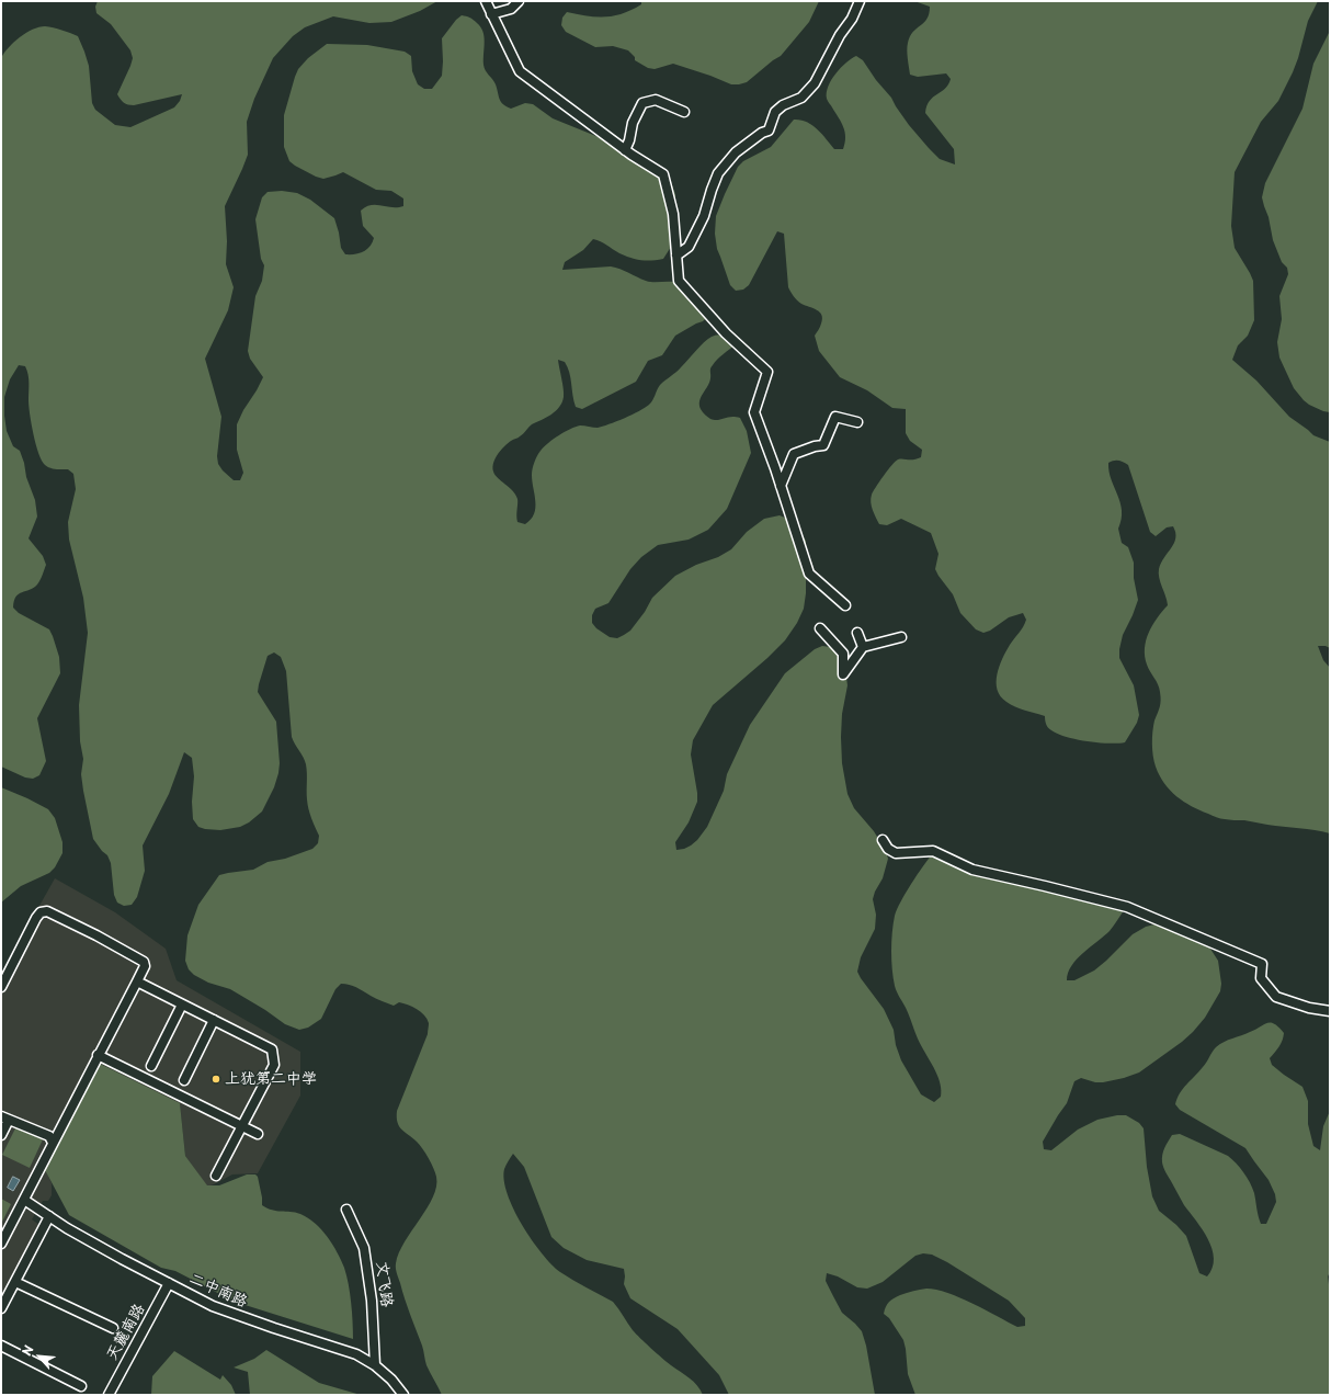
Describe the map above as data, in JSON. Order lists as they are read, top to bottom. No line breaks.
{"streets":{"street":["文飞路","二中南路","天麓南路"]},"crossings":[["文飞路","二中南路"],["二中南路","天麓南路"]],"places":["上犹第二中学"],"north":"top left"}
